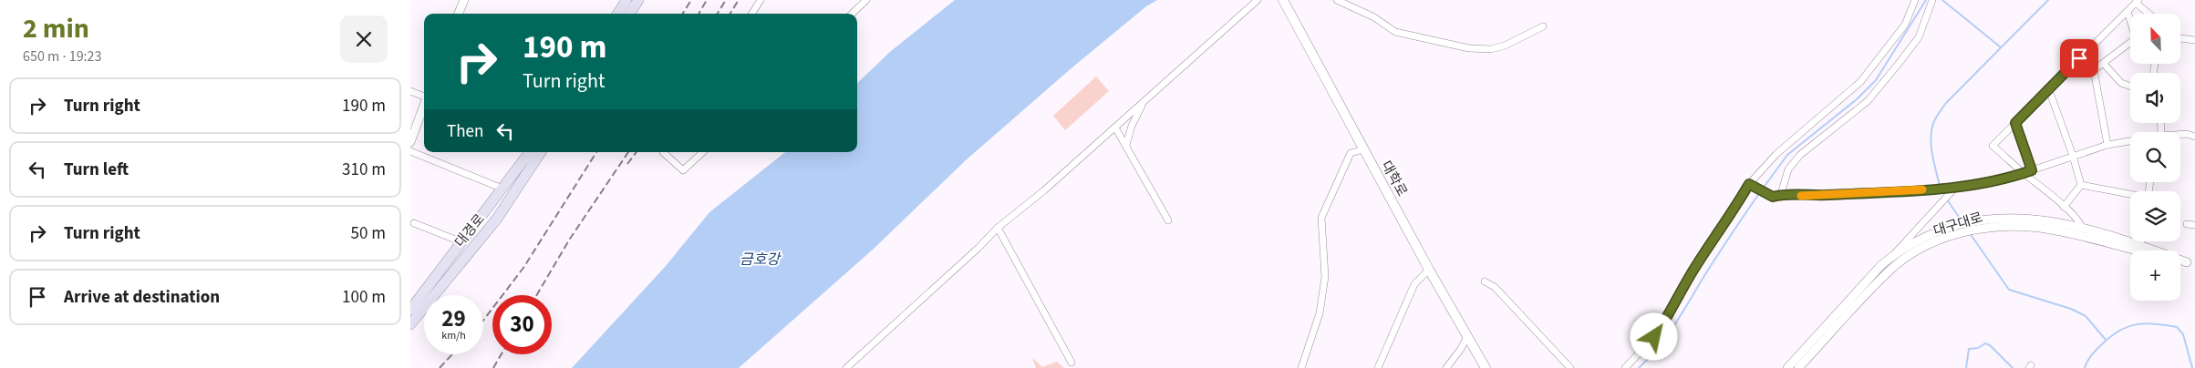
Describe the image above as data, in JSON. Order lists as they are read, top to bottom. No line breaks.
{"streets":{"main road":["대학로","대경로"],"street":["대구대로"]},"water":["금호강"],"north":"top left","page":{"heading":["2 min","650 m · 19:23"],"map_buttons":"+","turn":["190 m","Turn right"],"list":[{"name":"Turn right","value":"190 m"},{"name":"Turn left","value":"310 m"},{"name":"Turn right","value":"50 m"},{"name":"Arrive at destination","value":"100 m"}],"then":"Then","speed":"29 km/h","limit":"30"}}
